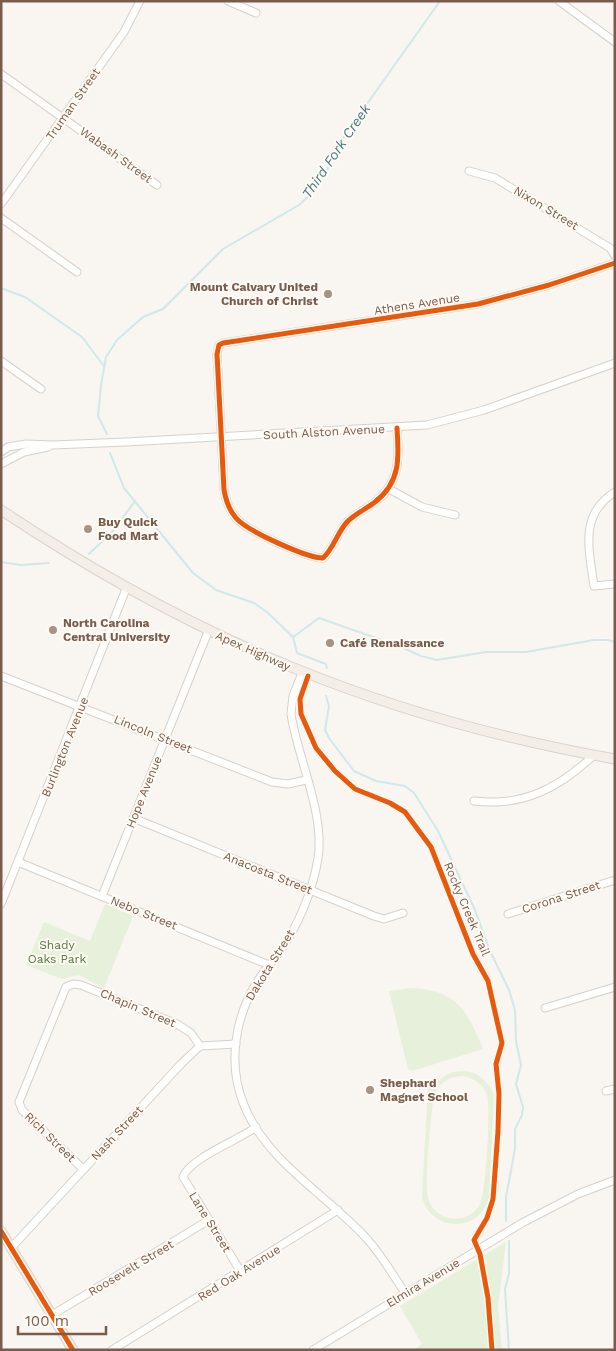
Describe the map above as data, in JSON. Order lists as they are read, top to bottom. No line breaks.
{"streets":{"main road":["Apex Highway"],"street":["Truman Street","Wabash Street","Nixon Street","Athens Avenue","South Alston Avenue","Lincoln Street","Burlington Avenue","Hope Avenue","Anacosta Street","Corona Street","Nebo Street","Dakota Street","Chapin Street","Nash Street","Rich Street","Lane Street","Roosevelt Street","Red Oak Avenue","Elmira Avenue"],"cycle path":["Rocky Creek Trail"]},"crossings":[["Truman Street","Wabash Street"],["Athens Avenue","South Alston Avenue"],["Apex Highway","Burlington Avenue"],["Apex Highway","Hope Avenue"],["Apex Highway","Dakota Street"],["Lincoln Street","Burlington Avenue"],["Lincoln Street","Hope Avenue"],["Lincoln Street","Dakota Street"],["Burlington Avenue","Nebo Street"],["Hope Avenue","Anacosta Street"],["Hope Avenue","Nebo Street"],["Anacosta Street","Dakota Street"],["Nebo Street","Dakota Street"],["Dakota Street","Lane Street"],["Dakota Street","Red Oak Avenue"],["Dakota Street","Elmira Avenue"],["Chapin Street","Nash Street"],["Chapin Street","Rich Street"],["Nash Street","Rich Street"],["Lane Street","Roosevelt Street"],["Lane Street","Red Oak Avenue"]],"water":["Third Fork Creek"],"parks":["Shady Oaks Park"],"places":["Mount Calvary United Church of Christ","Buy Quick Food Mart","North Carolina Central University","Café Renaissance","Shephard Magnet School"],"scale_bar":"100 m"}
